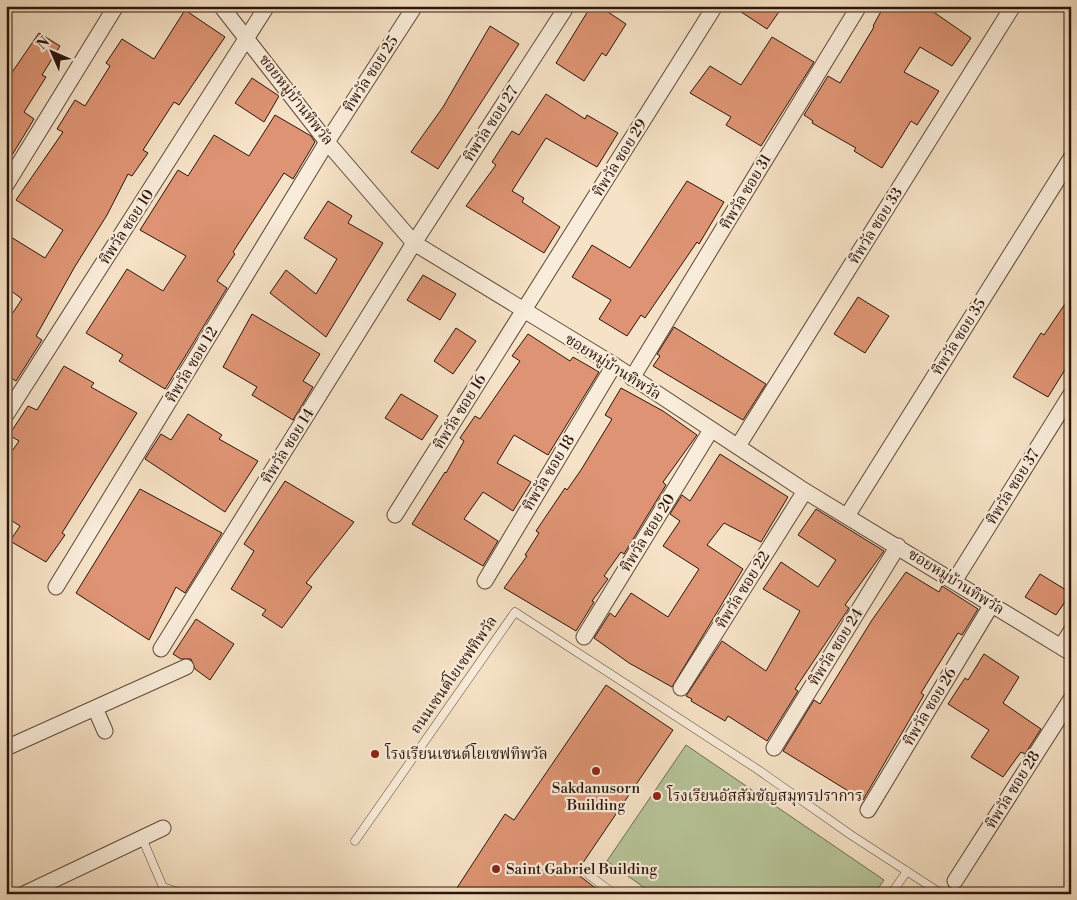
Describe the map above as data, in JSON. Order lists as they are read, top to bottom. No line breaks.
{"streets":{"street":["ทิพวัล ซอย 25","ซอยหมู่บ้านทิพวัล","ทิพวัล ซอย 27","ทิพวัล ซอย 29","ทิพวัล ซอย 31","ทิพวัล ซอย 33","ทิพวัล ซอย 10","ทิพวัล ซอย 35","ทิพวัล ซอย 12","ทิพวัล ซอย 16","ทิพวัล ซอย 14","ทิพวัล ซอย 18","ทิพวัล ซอย 37","ทิพวัล ซอย 20","ทิพวัล ซอย 22","ทิพวัล ซอย 24","ทิพวัล ซอย 26","ทิพวัล ซอย 28"],"lane":["ถนนเซนต์โยเซฟทิพวัล"]},"crossings":[["ทิพวัล ซอย 25","ซอยหมู่บ้านทิพวัล"],["ทิพวัล ซอย 25","ทิพวัล ซอย 12"],["ซอยหมู่บ้านทิพวัล","ทิพวัล ซอย 27"],["ซอยหมู่บ้านทิพวัล","ทิพวัล ซอย 29"],["ซอยหมู่บ้านทิพวัล","ทิพวัล ซอย 31"],["ซอยหมู่บ้านทิพวัล","ทิพวัล ซอย 33"],["ซอยหมู่บ้านทิพวัล","ทิพวัล ซอย 10"],["ซอยหมู่บ้านทิพวัล","ทิพวัล ซอย 35"],["ซอยหมู่บ้านทิพวัล","ทิพวัล ซอย 12"],["ซอยหมู่บ้านทิพวัล","ทิพวัล ซอย 16"],["ซอยหมู่บ้านทิพวัล","ทิพวัล ซอย 14"],["ซอยหมู่บ้านทิพวัล","ทิพวัล ซอย 18"],["ซอยหมู่บ้านทิพวัล","ทิพวัล ซอย 37"],["ซอยหมู่บ้านทิพวัล","ทิพวัล ซอย 20"],["ซอยหมู่บ้านทิพวัล","ทิพวัล ซอย 22"],["ซอยหมู่บ้านทิพวัล","ทิพวัล ซอย 24"],["ซอยหมู่บ้านทิพวัล","ทิพวัล ซอย 26"],["ทิพวัล ซอย 27","ทิพวัล ซอย 14"],["ทิพวัล ซอย 29","ทิพวัล ซอย 16"]],"places":["โรงเรียนเซนต์โยเซฟทิพวัล","Sakdanusorn Building","โรงเรียนอัสสัมชัญสมุทรปราการ","Saint Gabriel Building"],"north":"top left"}
